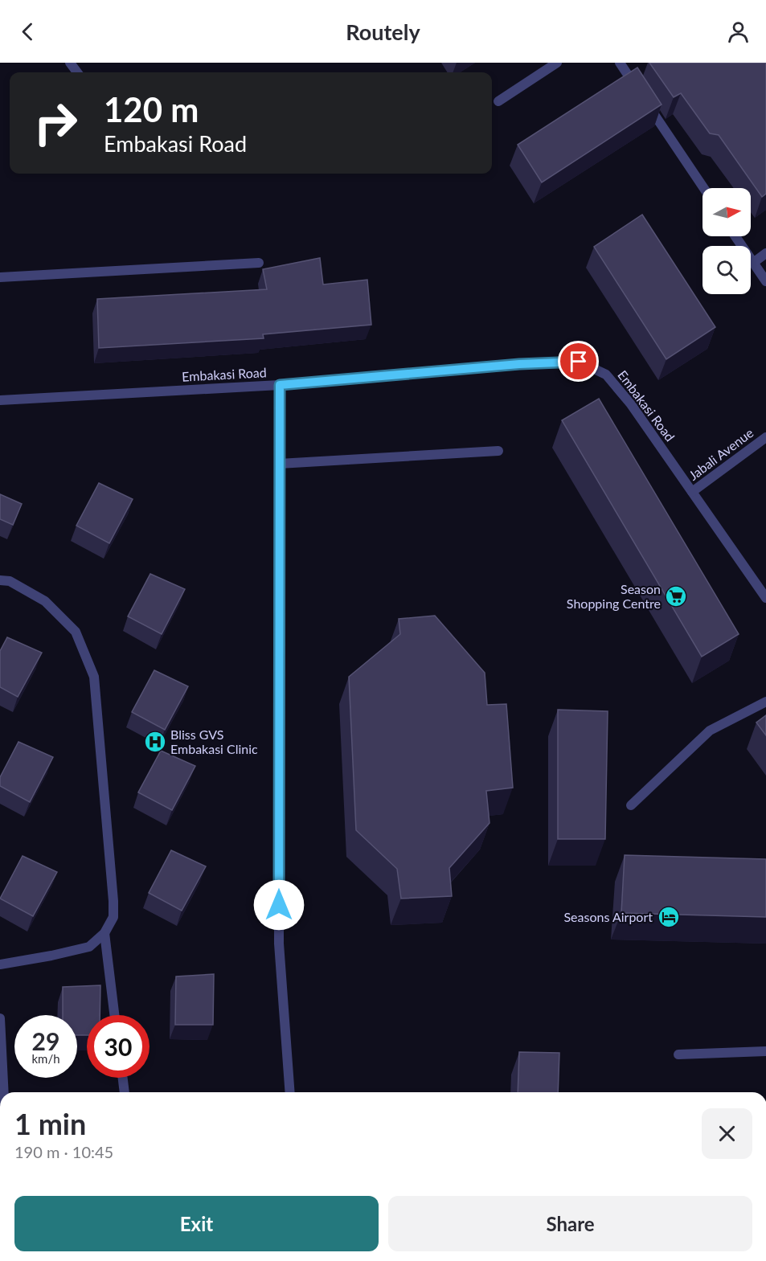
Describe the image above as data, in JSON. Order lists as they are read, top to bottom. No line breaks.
{"streets":{"street":["Embakasi Road","Jabali Avenue"]},"crossings":[["Embakasi Road","Jabali Avenue"]],"places":{"supermarket":["Season Shopping Centre"],"hospital":["Bliss GVS Embakasi Clinic"],"hotel":["Seasons Airport"]},"north":"right","page":{"header":"Routely","turn":["120 m","Embakasi Road"],"speed":"29 km/h","limit":"30","heading":["1 min","190 m · 10:45"],"buttons":["Exit","Share"]}}
